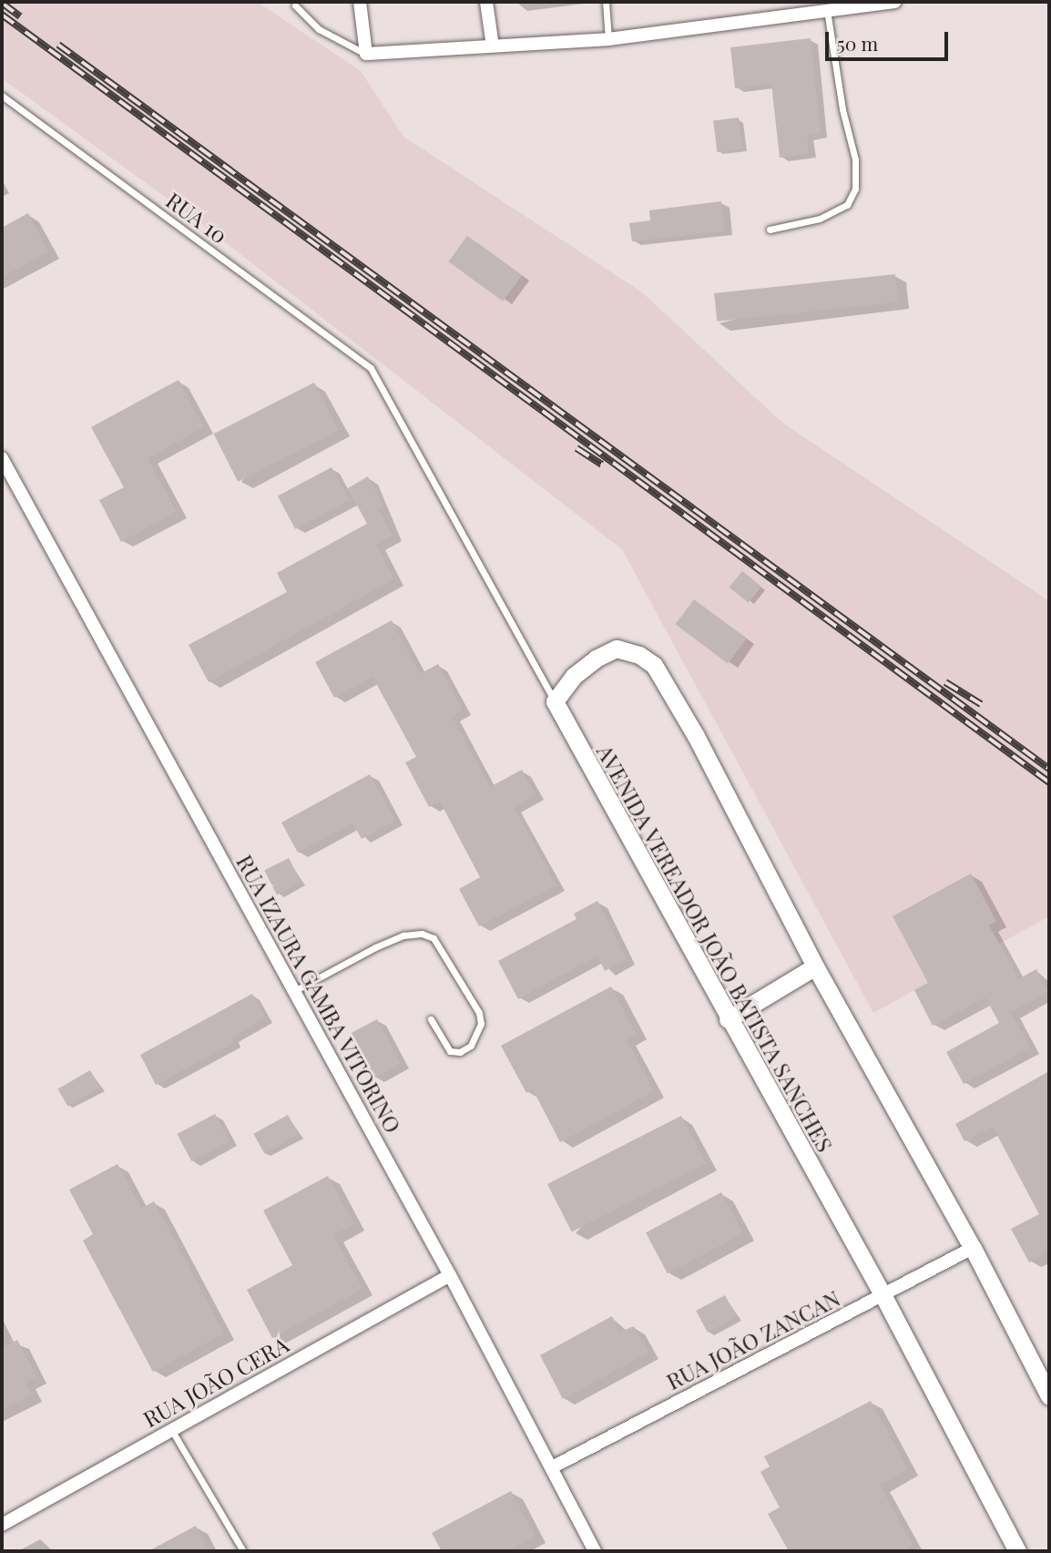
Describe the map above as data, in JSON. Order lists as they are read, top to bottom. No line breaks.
{"streets":{"street":["AVENIDA VEREADOR JOÃO BATISTA SANCHES","RUA IZAURA GAMBA VITORINO","RUA JOÃO ZANCAN","RUA JOÃO CERA"],"lane":["RUA 10"]},"crossings":[["RUA 10","AVENIDA VEREADOR JOÃO BATISTA SANCHES"],["AVENIDA VEREADOR JOÃO BATISTA SANCHES","RUA JOÃO ZANCAN"],["RUA IZAURA GAMBA VITORINO","RUA JOÃO ZANCAN"],["RUA IZAURA GAMBA VITORINO","RUA JOÃO CERA"]],"scale_bar":"50 m"}
